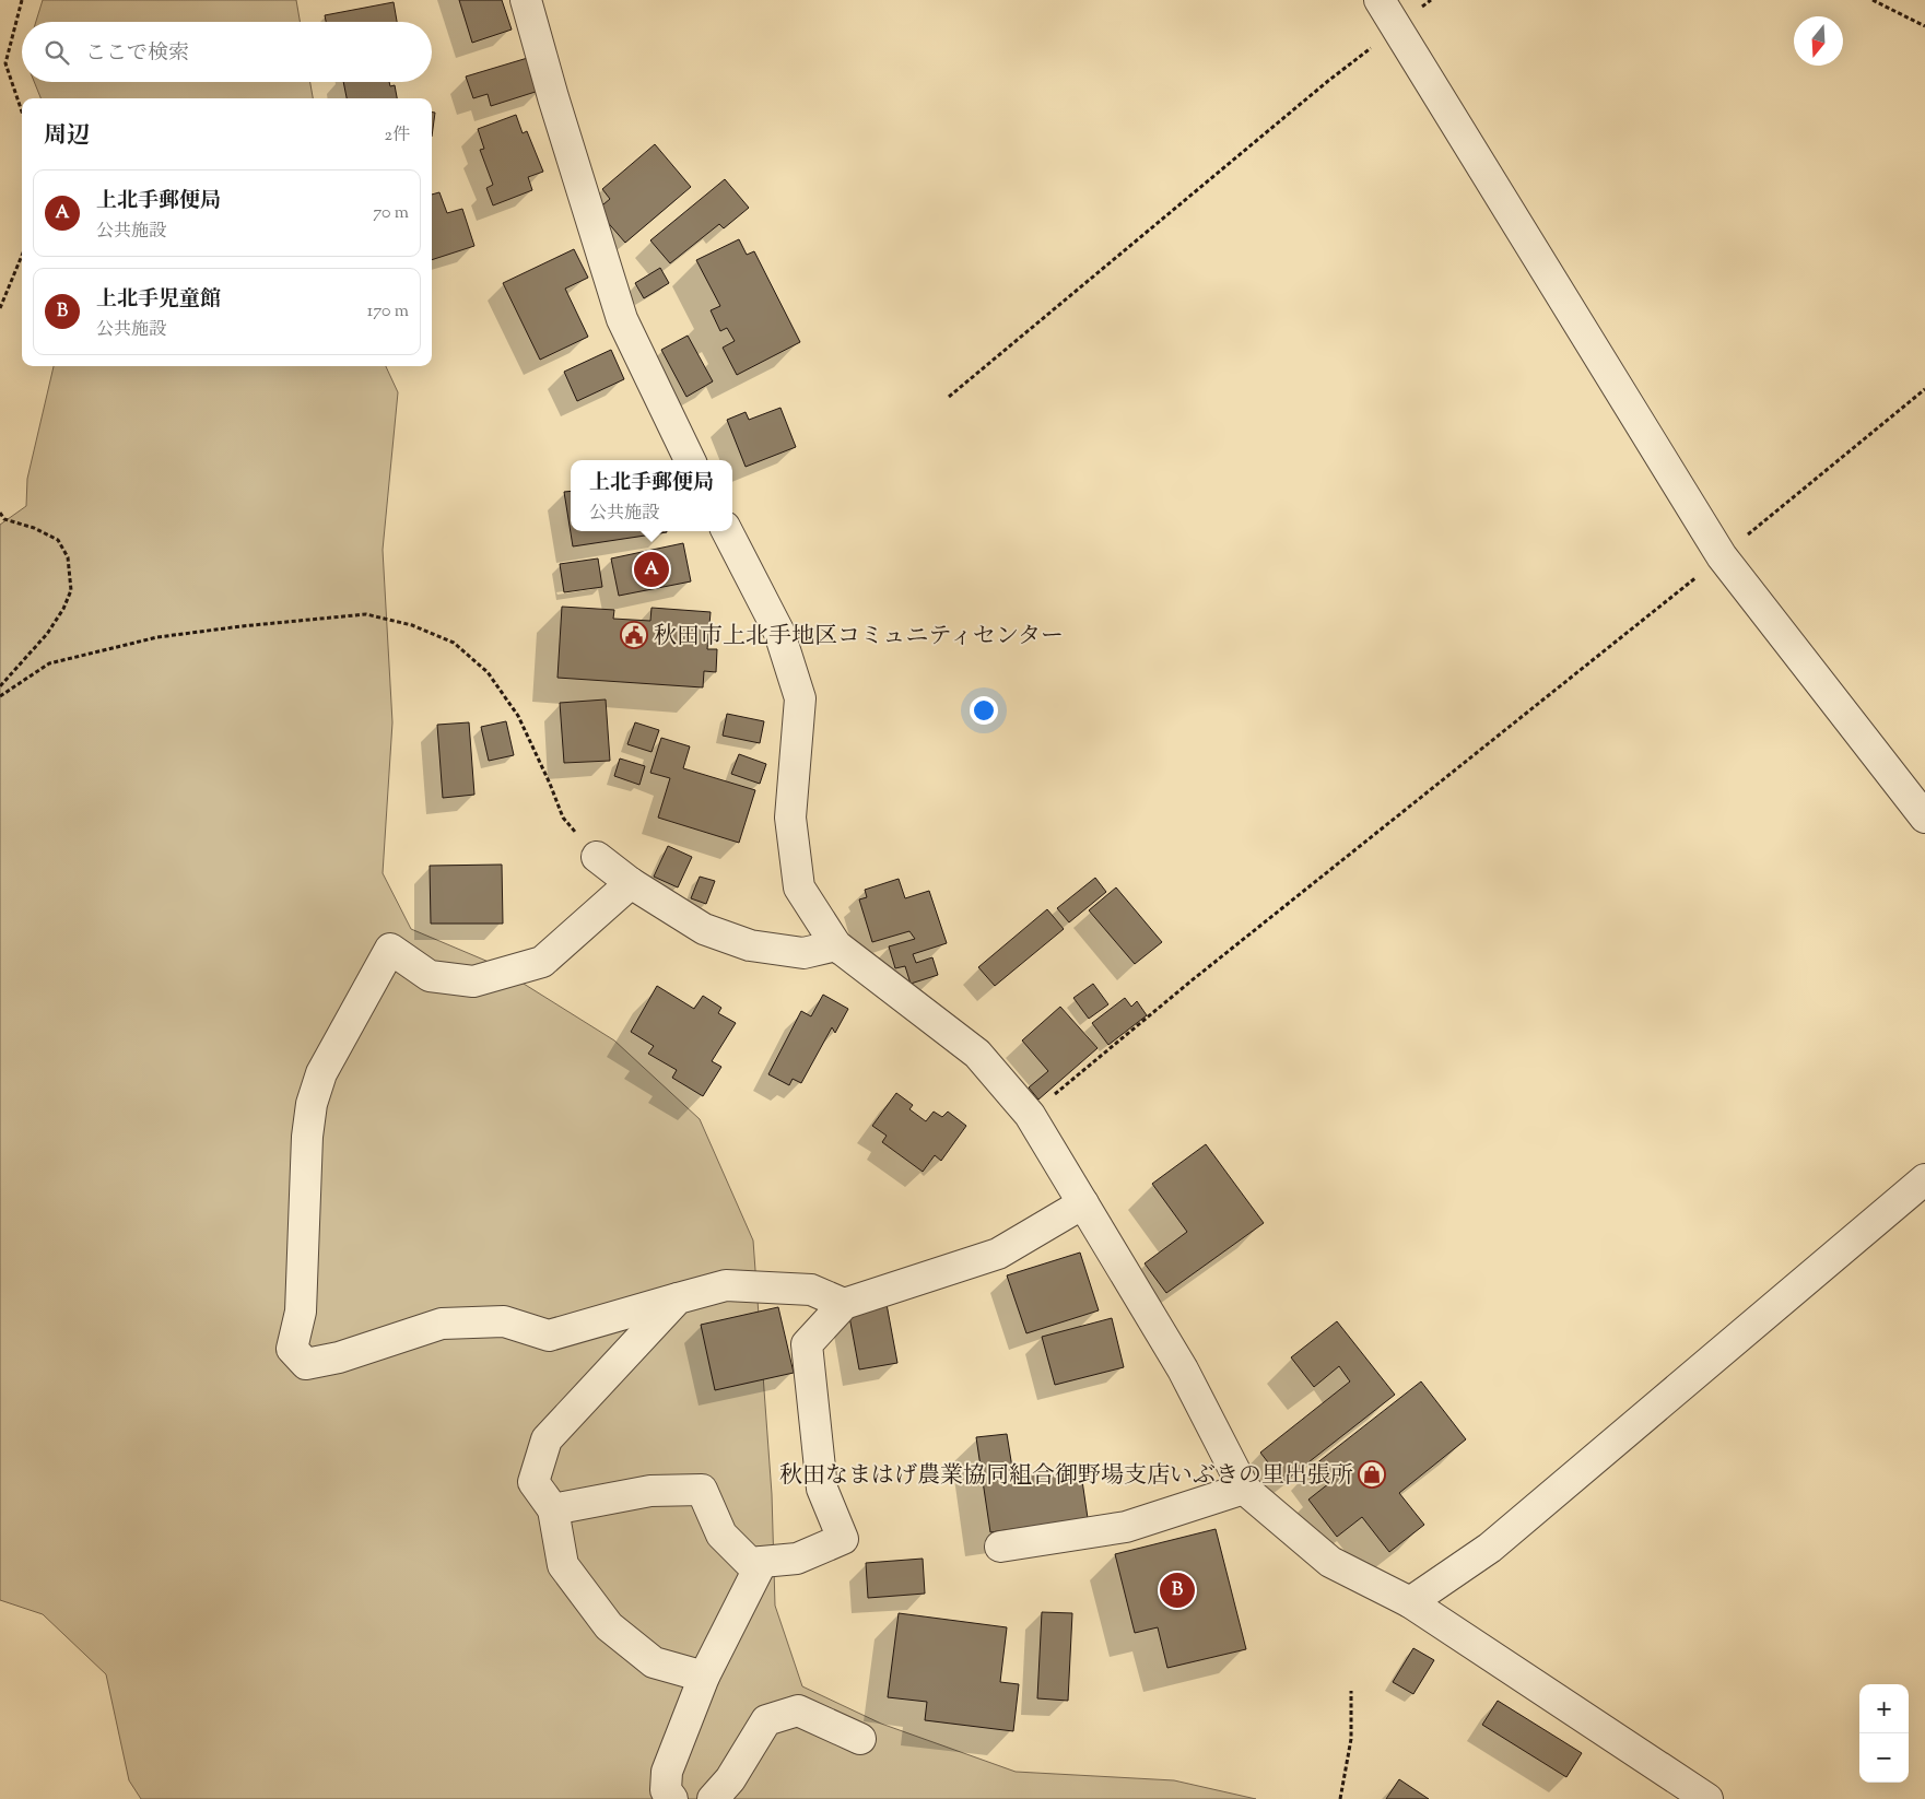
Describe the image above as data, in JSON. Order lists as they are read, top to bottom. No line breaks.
{"places":{"public building":["秋田市上北手地区コミュニティセンター"],"shop":["秋田なまはげ農業協同組合御野場支店いぶきの里出張所"]},"north":"bottom","page":{"search":"ここで検索","heading":["周辺","2件"],"list":[{"mark":"A","name":"上北手郵便局","note":"公共施設","value":"70 m"},{"mark":"B","name":"上北手児童館","note":"公共施設","value":"170 m"}],"popup":["上北手郵便局","公共施設"],"pins":["A","B"],"map_buttons":["+","−"]}}
